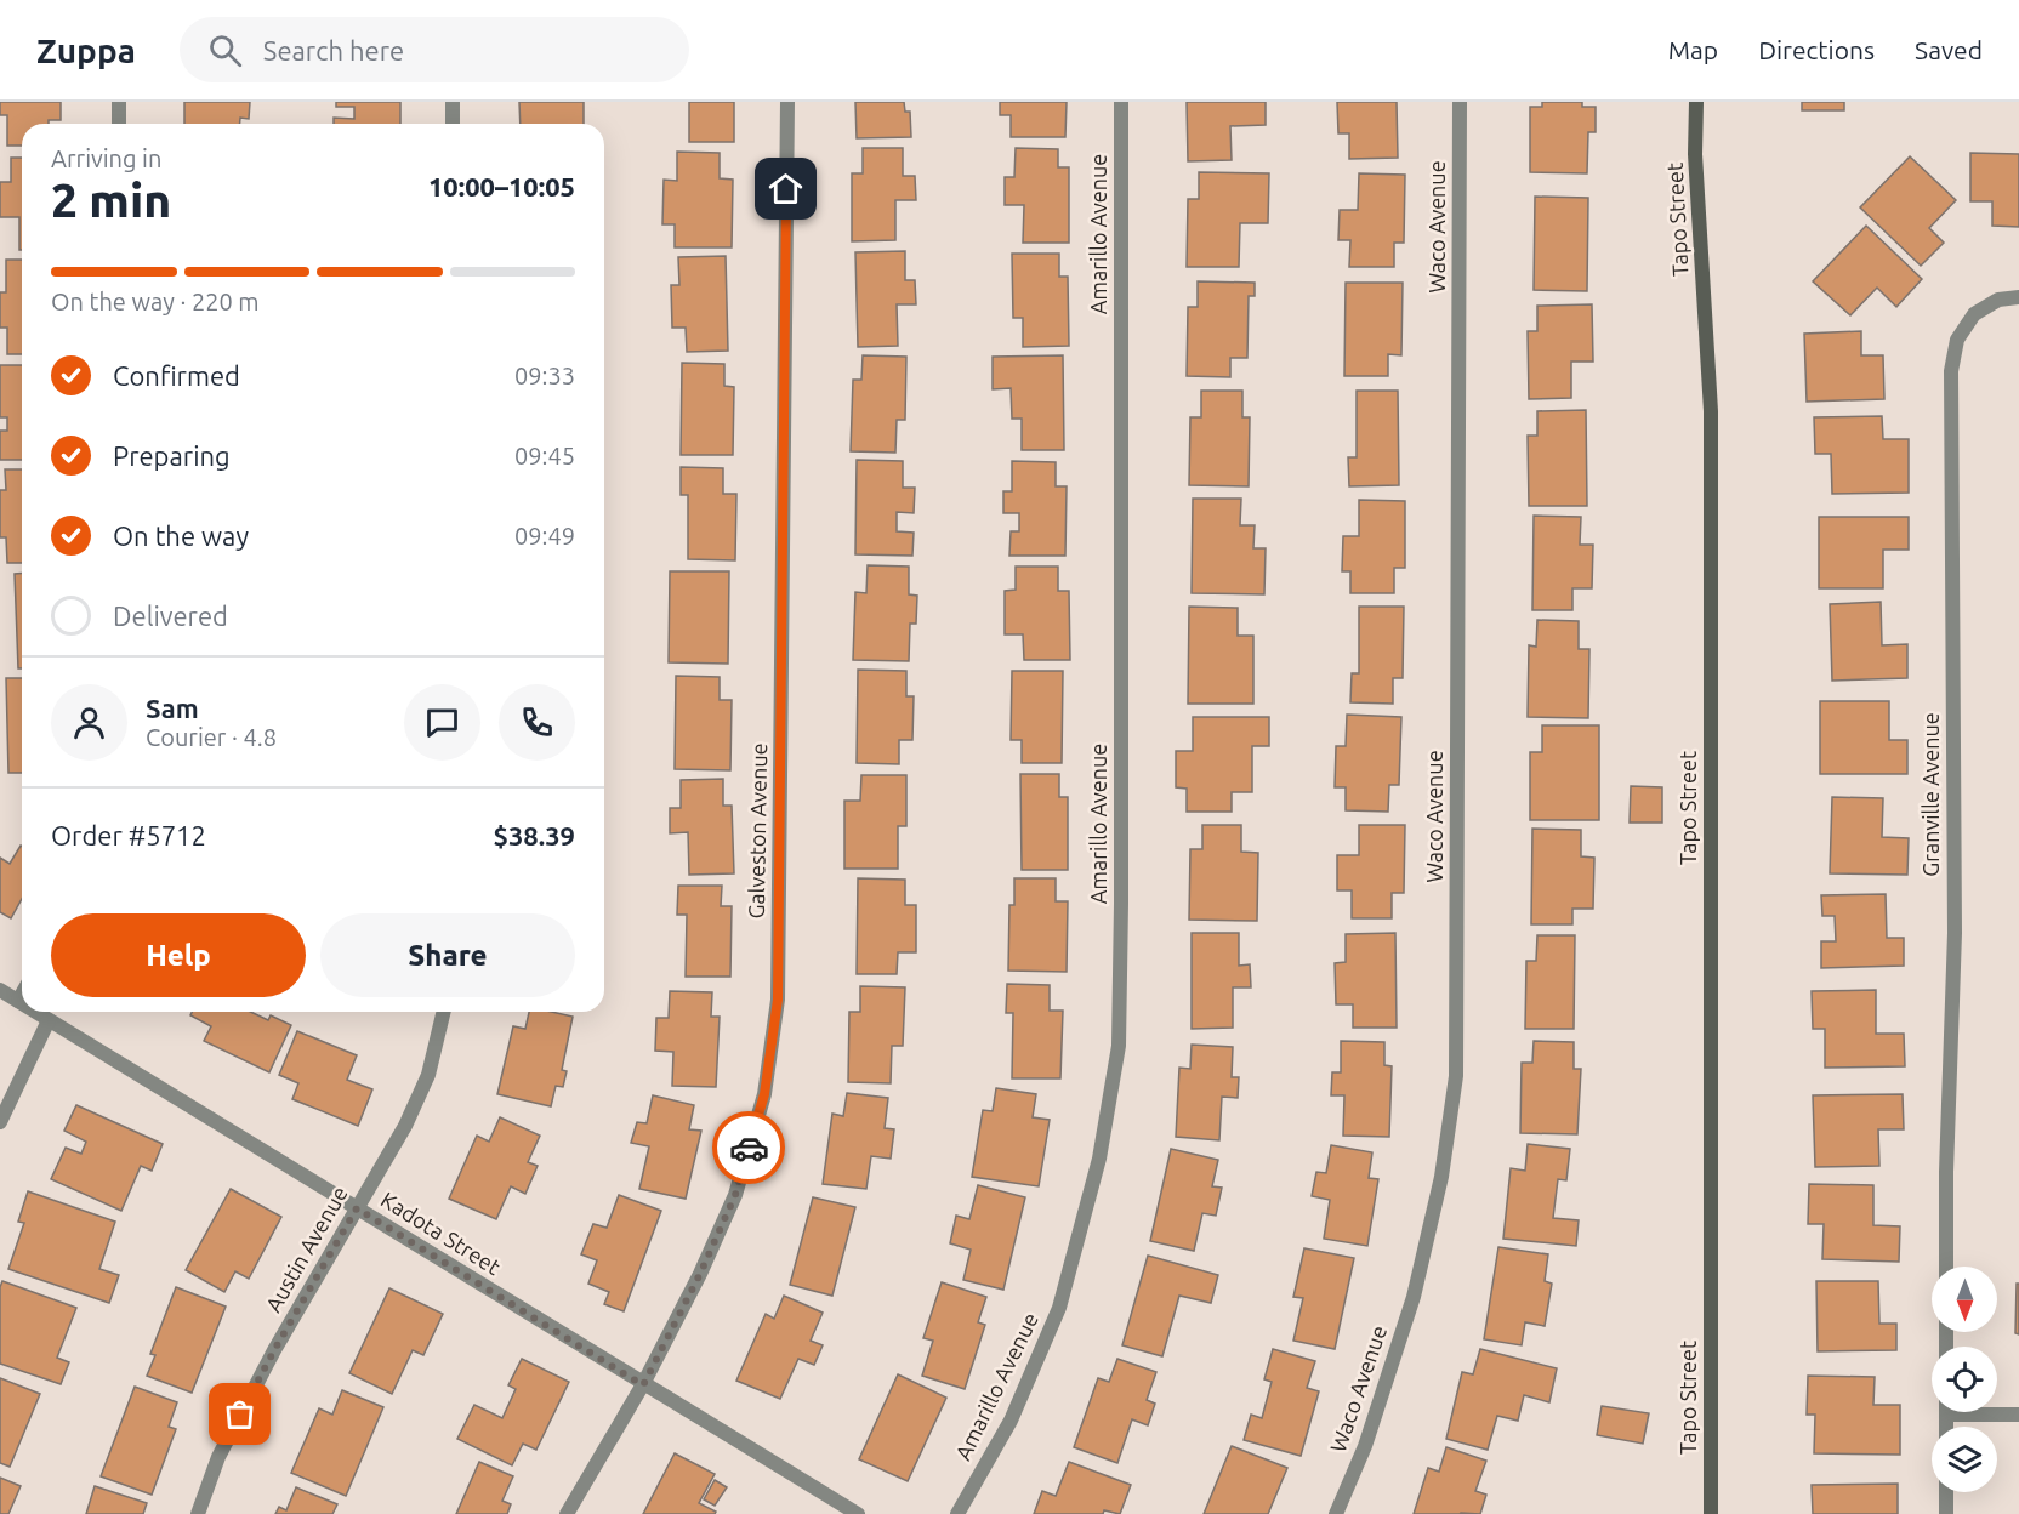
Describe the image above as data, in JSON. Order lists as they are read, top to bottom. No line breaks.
{"streets":{"street":["Tapo Street","Waco Avenue","Amarillo Avenue","Granville Avenue","Galveston Avenue","Kadota Street","Austin Avenue"]},"crossings":[["Galveston Avenue","Kadota Street"],["Kadota Street","Austin Avenue"]],"north":"bottom","page":{"header":"Zuppa","search":"Search here","nav":["Map","Directions","Saved"],"heading":["2 min","Arriving in","10:00–10:05"],"panel":["Sam","Courier · 4.8","Order #5712","$38.39"],"bar":"On the way · 220 m","list":[["Confirmed","09:33"],["Preparing","09:45"],["On the way","09:49"],"Delivered"],"buttons":["Help","Share"]}}
